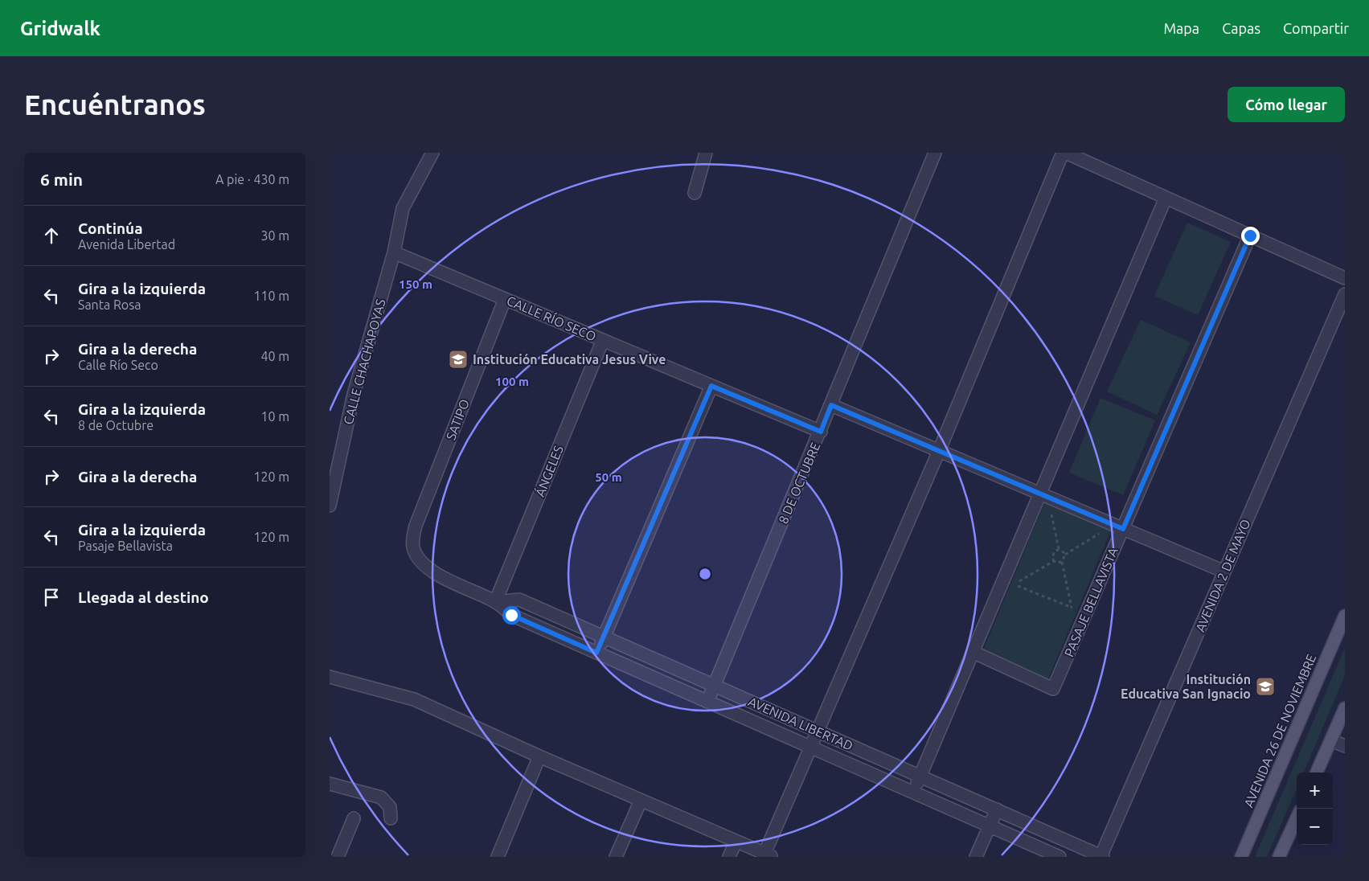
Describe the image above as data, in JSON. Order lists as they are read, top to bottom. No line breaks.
{"streets":{"main road":["AVENIDA 26 DE NOVIEMBRE"],"street":["CALLE RÍO SECO","CALLE CHACHAPOYAS","SATIPO","ÁNGELES","8 DE OCTUBRE","AVENIDA 2 DE MAYO","PASAJE BELLAVISTA","AVENIDA LIBERTAD"]},"crossings":[["CALLE RÍO SECO","CALLE CHACHAPOYAS"],["CALLE RÍO SECO","SATIPO"],["CALLE RÍO SECO","ÁNGELES"],["CALLE RÍO SECO","8 DE OCTUBRE"],["SATIPO","AVENIDA LIBERTAD"],["ÁNGELES","AVENIDA LIBERTAD"],["8 DE OCTUBRE","AVENIDA LIBERTAD"],["AVENIDA 2 DE MAYO","AVENIDA LIBERTAD"]],"places":{"school or university":["Institución Educativa Jesus Vive","Institución Educativa San Ignacio"]},"page":{"header":"Gridwalk","nav":["Mapa","Capas","Compartir"],"buttons":"Cómo llegar","title":"Encuéntranos","heading":["6 min","A pie · 430 m"],"list":[["Continúa","Avenida Libertad","30 m"],["Gira a la izquierda","Santa Rosa","110 m"],["Gira a la derecha","Calle Río Seco","40 m"],["Gira a la izquierda","8 de Octubre","10 m"],["Gira a la derecha","120 m"],["Gira a la izquierda","Pasaje Bellavista","120 m"],"Llegada al destino"],"map_buttons":["+","−"]},"rings":["150 m","100 m","50 m"]}
